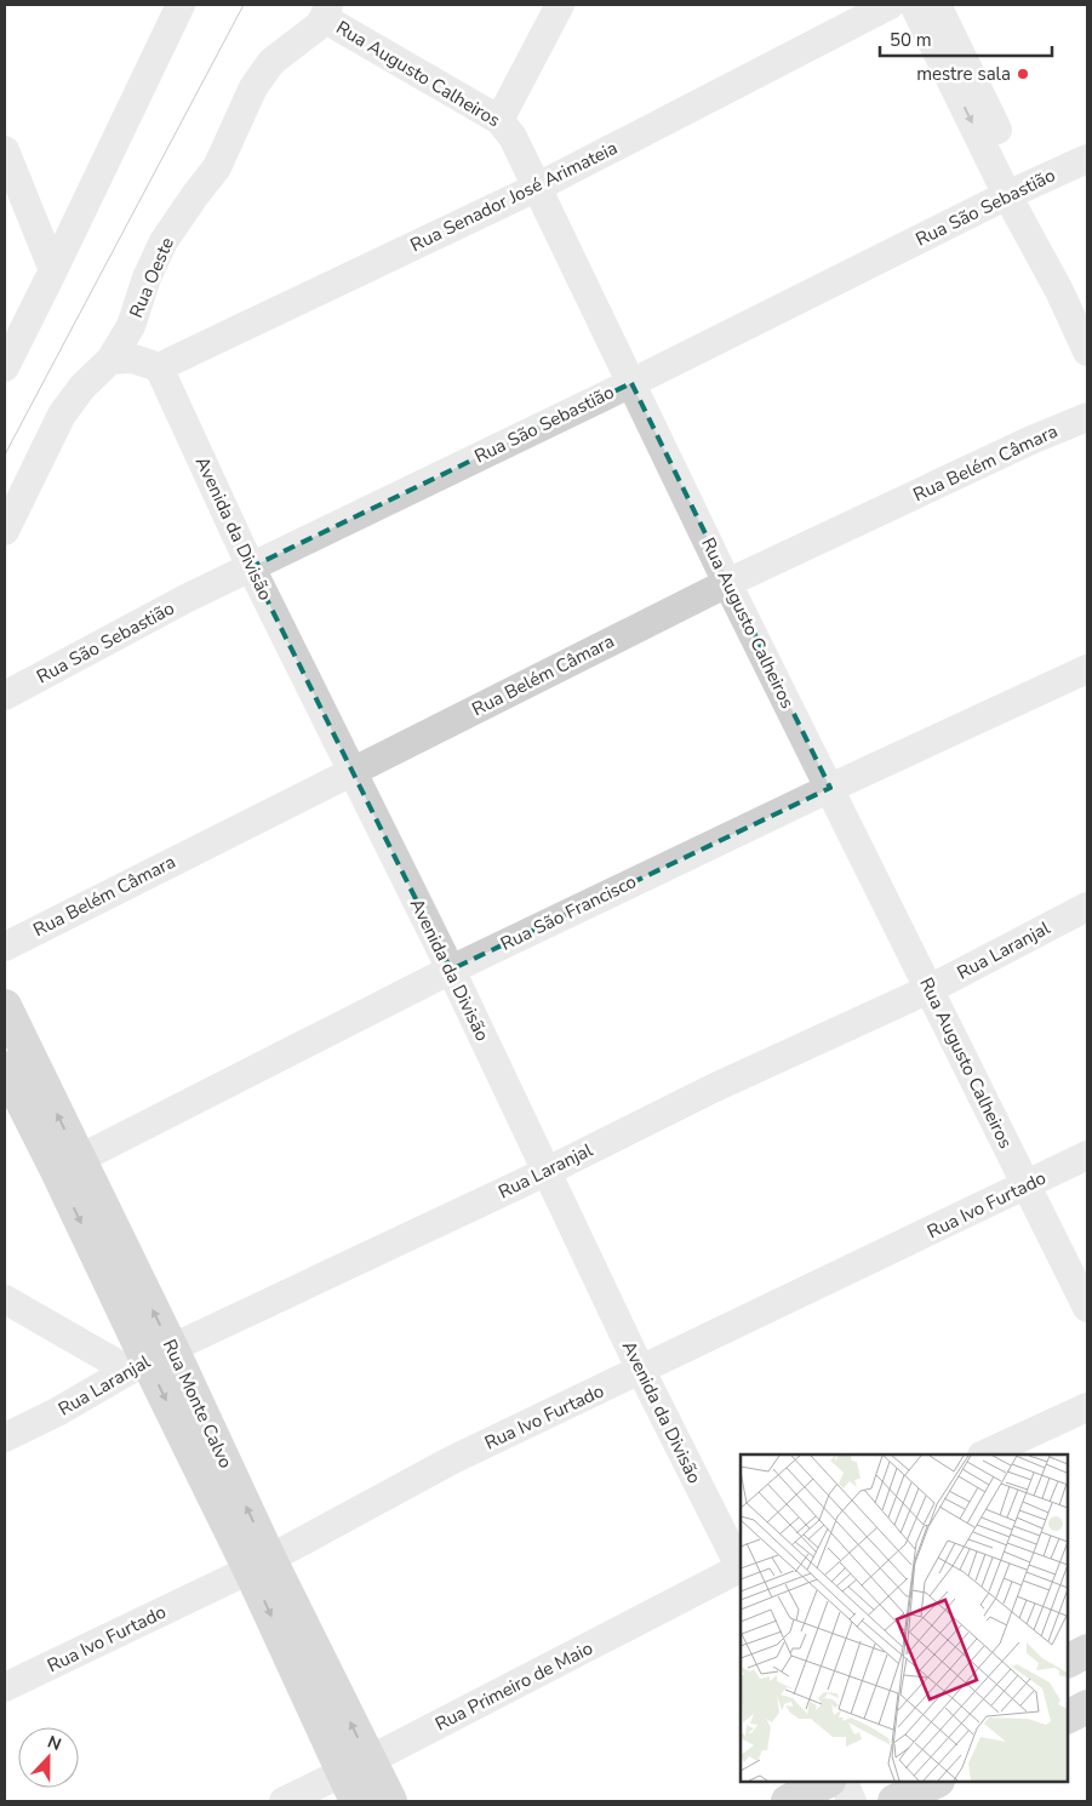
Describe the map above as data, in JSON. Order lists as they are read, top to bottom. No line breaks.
{"streets":{"main road":["Rua Monte Calvo"],"street":["Rua Augusto Calheiros","Rua Senador José Arimateia","Rua São Sebastião","Rua Oeste","Rua Belém Câmara","Avenida da Divisão","Rua São Francisco","Rua Laranjal","Rua Ivo Furtado","Rua Primeiro de Maio"]},"crossings":[["Rua Augusto Calheiros","Rua Senador José Arimateia"],["Rua Augusto Calheiros","Rua São Sebastião"],["Rua Augusto Calheiros","Rua Oeste"],["Rua Augusto Calheiros","Rua Belém Câmara"],["Rua Augusto Calheiros","Rua São Francisco"],["Rua Augusto Calheiros","Rua Laranjal"],["Rua Augusto Calheiros","Rua Ivo Furtado"],["Rua Senador José Arimateia","Rua Oeste"],["Rua Senador José Arimateia","Avenida da Divisão"],["Rua São Sebastião","Avenida da Divisão"],["Rua Oeste","Avenida da Divisão"],["Rua Belém Câmara","Avenida da Divisão"],["Avenida da Divisão","Rua São Francisco"],["Avenida da Divisão","Rua Laranjal"],["Avenida da Divisão","Rua Ivo Furtado"],["Rua São Francisco","Rua Monte Calvo"],["Rua Laranjal","Rua Monte Calvo"],["Rua Ivo Furtado","Rua Monte Calvo"],["Rua Monte Calvo","Rua Primeiro de Maio"]],"places":["mestre sala"],"scale_bar":"50 m","north":"top"}
